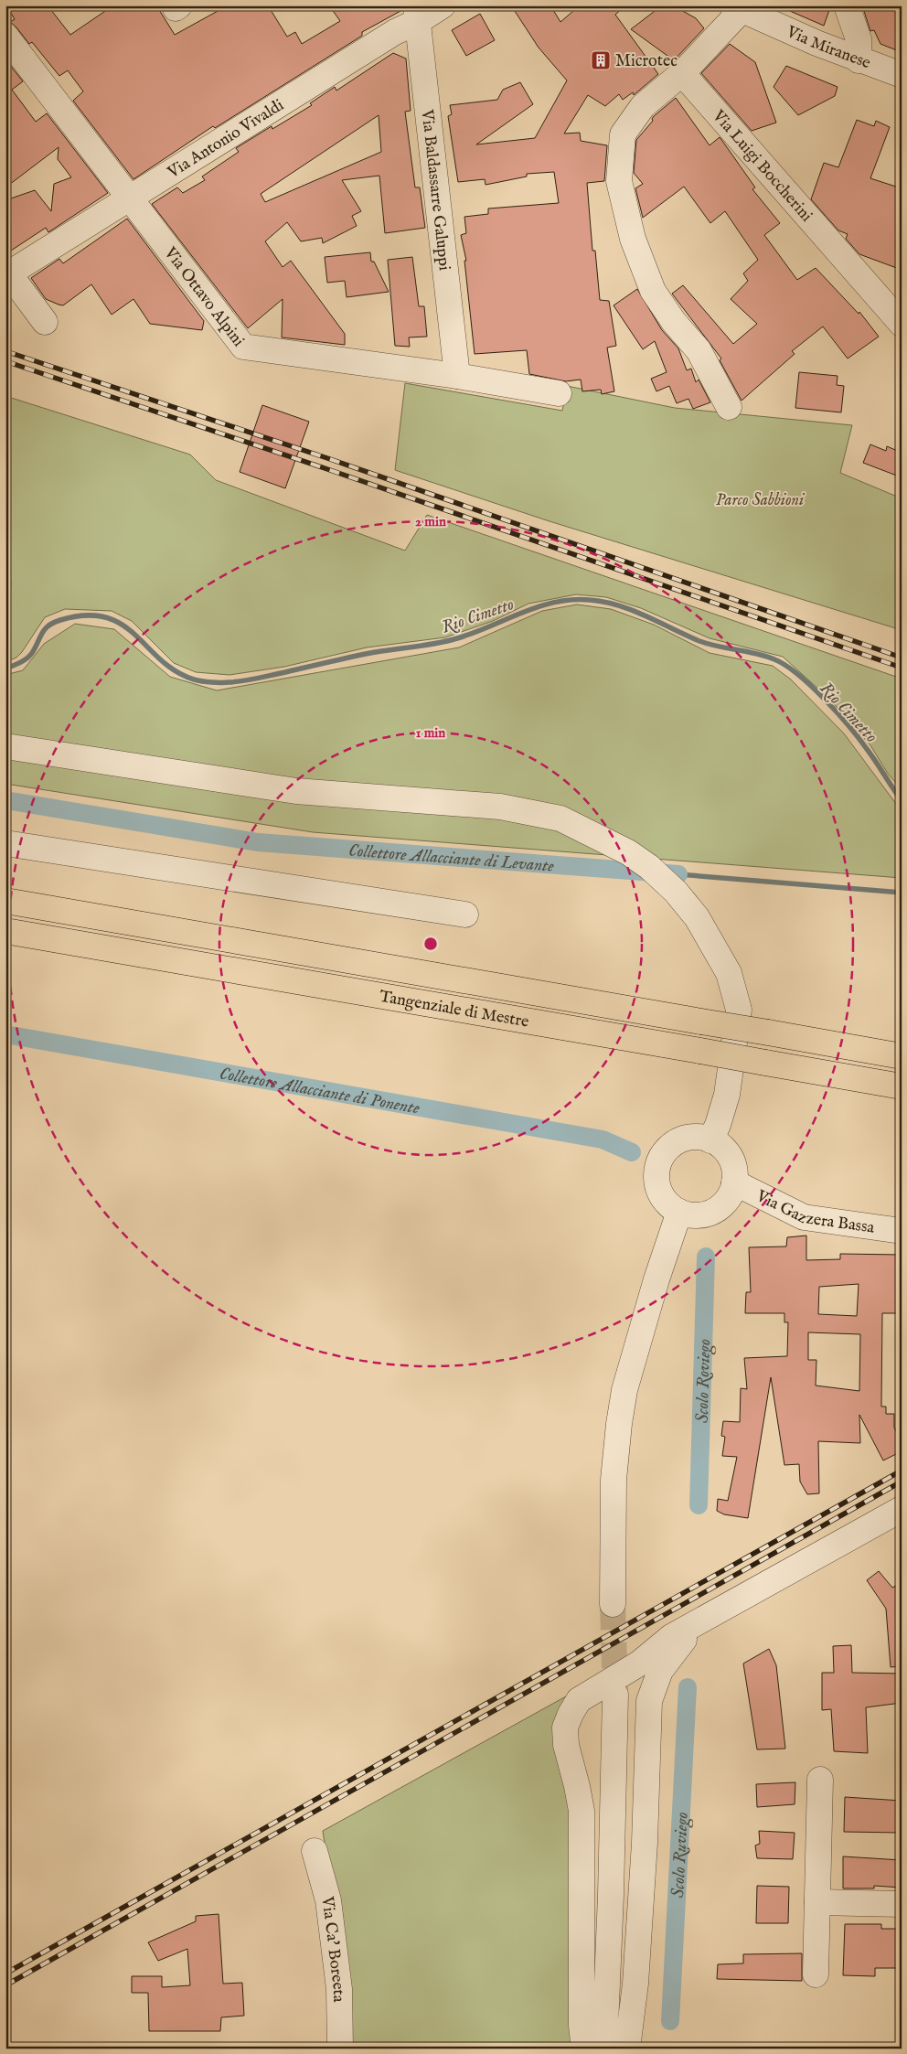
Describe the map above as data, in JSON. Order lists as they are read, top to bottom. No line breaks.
{"streets":{"highway":["Tangenziale di Mestre"],"street":["Via Miranese","Via Antonio Vivaldi","Via Luigi Boccherini","Via Baldassarre Galuppi","Via Ottavo Alpini","Via Gazzera Bassa","Via Ca' Boreeta"]},"crossings":[["Via Antonio Vivaldi","Via Baldassarre Galuppi"],["Via Antonio Vivaldi","Via Ottavo Alpini"],["Via Baldassarre Galuppi","Via Ottavo Alpini"]],"water":["Rio Cimetto","Collettore Allacciante di Levante","Collettore Allacciante di Ponente","Scolo Roviego","Scolo Ruviego"],"parks":["Parco Sabbioni"],"places":{"building":["Microtec"]},"rings":["2 min","1 min"]}
